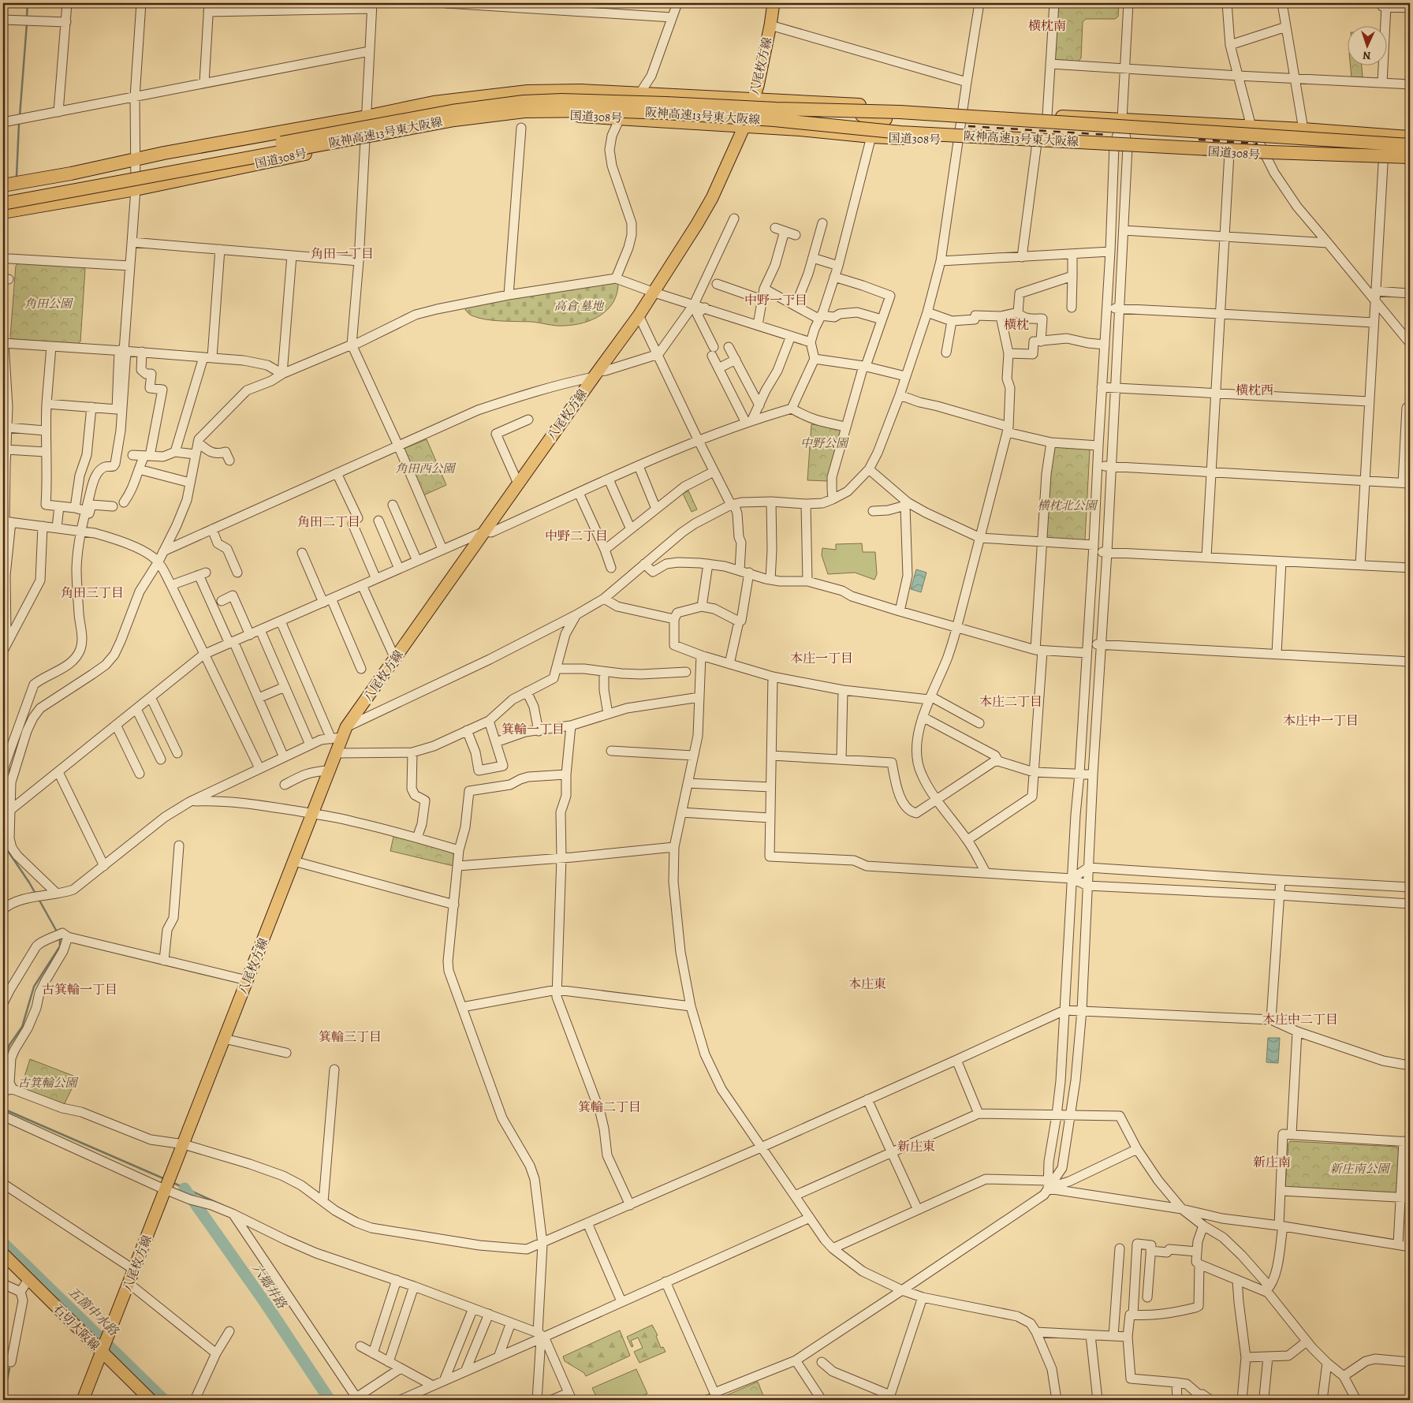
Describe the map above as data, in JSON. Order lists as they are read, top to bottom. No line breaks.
{"streets":{"highway":["阪神高速13号東大阪線","国道308号"],"main road":["八尾枚方線","石切大阪線"]},"crossings":[["八尾枚方線","国道308号"],["八尾枚方線","石切大阪線"]],"districts":["横枕南","角田一丁目","中野一丁目","横枕","横枕西","角田二丁目","中野二丁目","角田三丁目","本庄一丁目","本庄二丁目","本庄中一丁目","箕輪一丁目","本庄東","古箕輪一丁目","本庄中二丁目","箕輪三丁目","箕輪二丁目","新庄東","新庄南"],"water":["六郷井路","五箇中水路"],"parks":["角田公園","高倉 墓地","中野公園","角田西公園","横枕北公園","古箕輪公園","新庄南公園"],"north":"bottom"}
